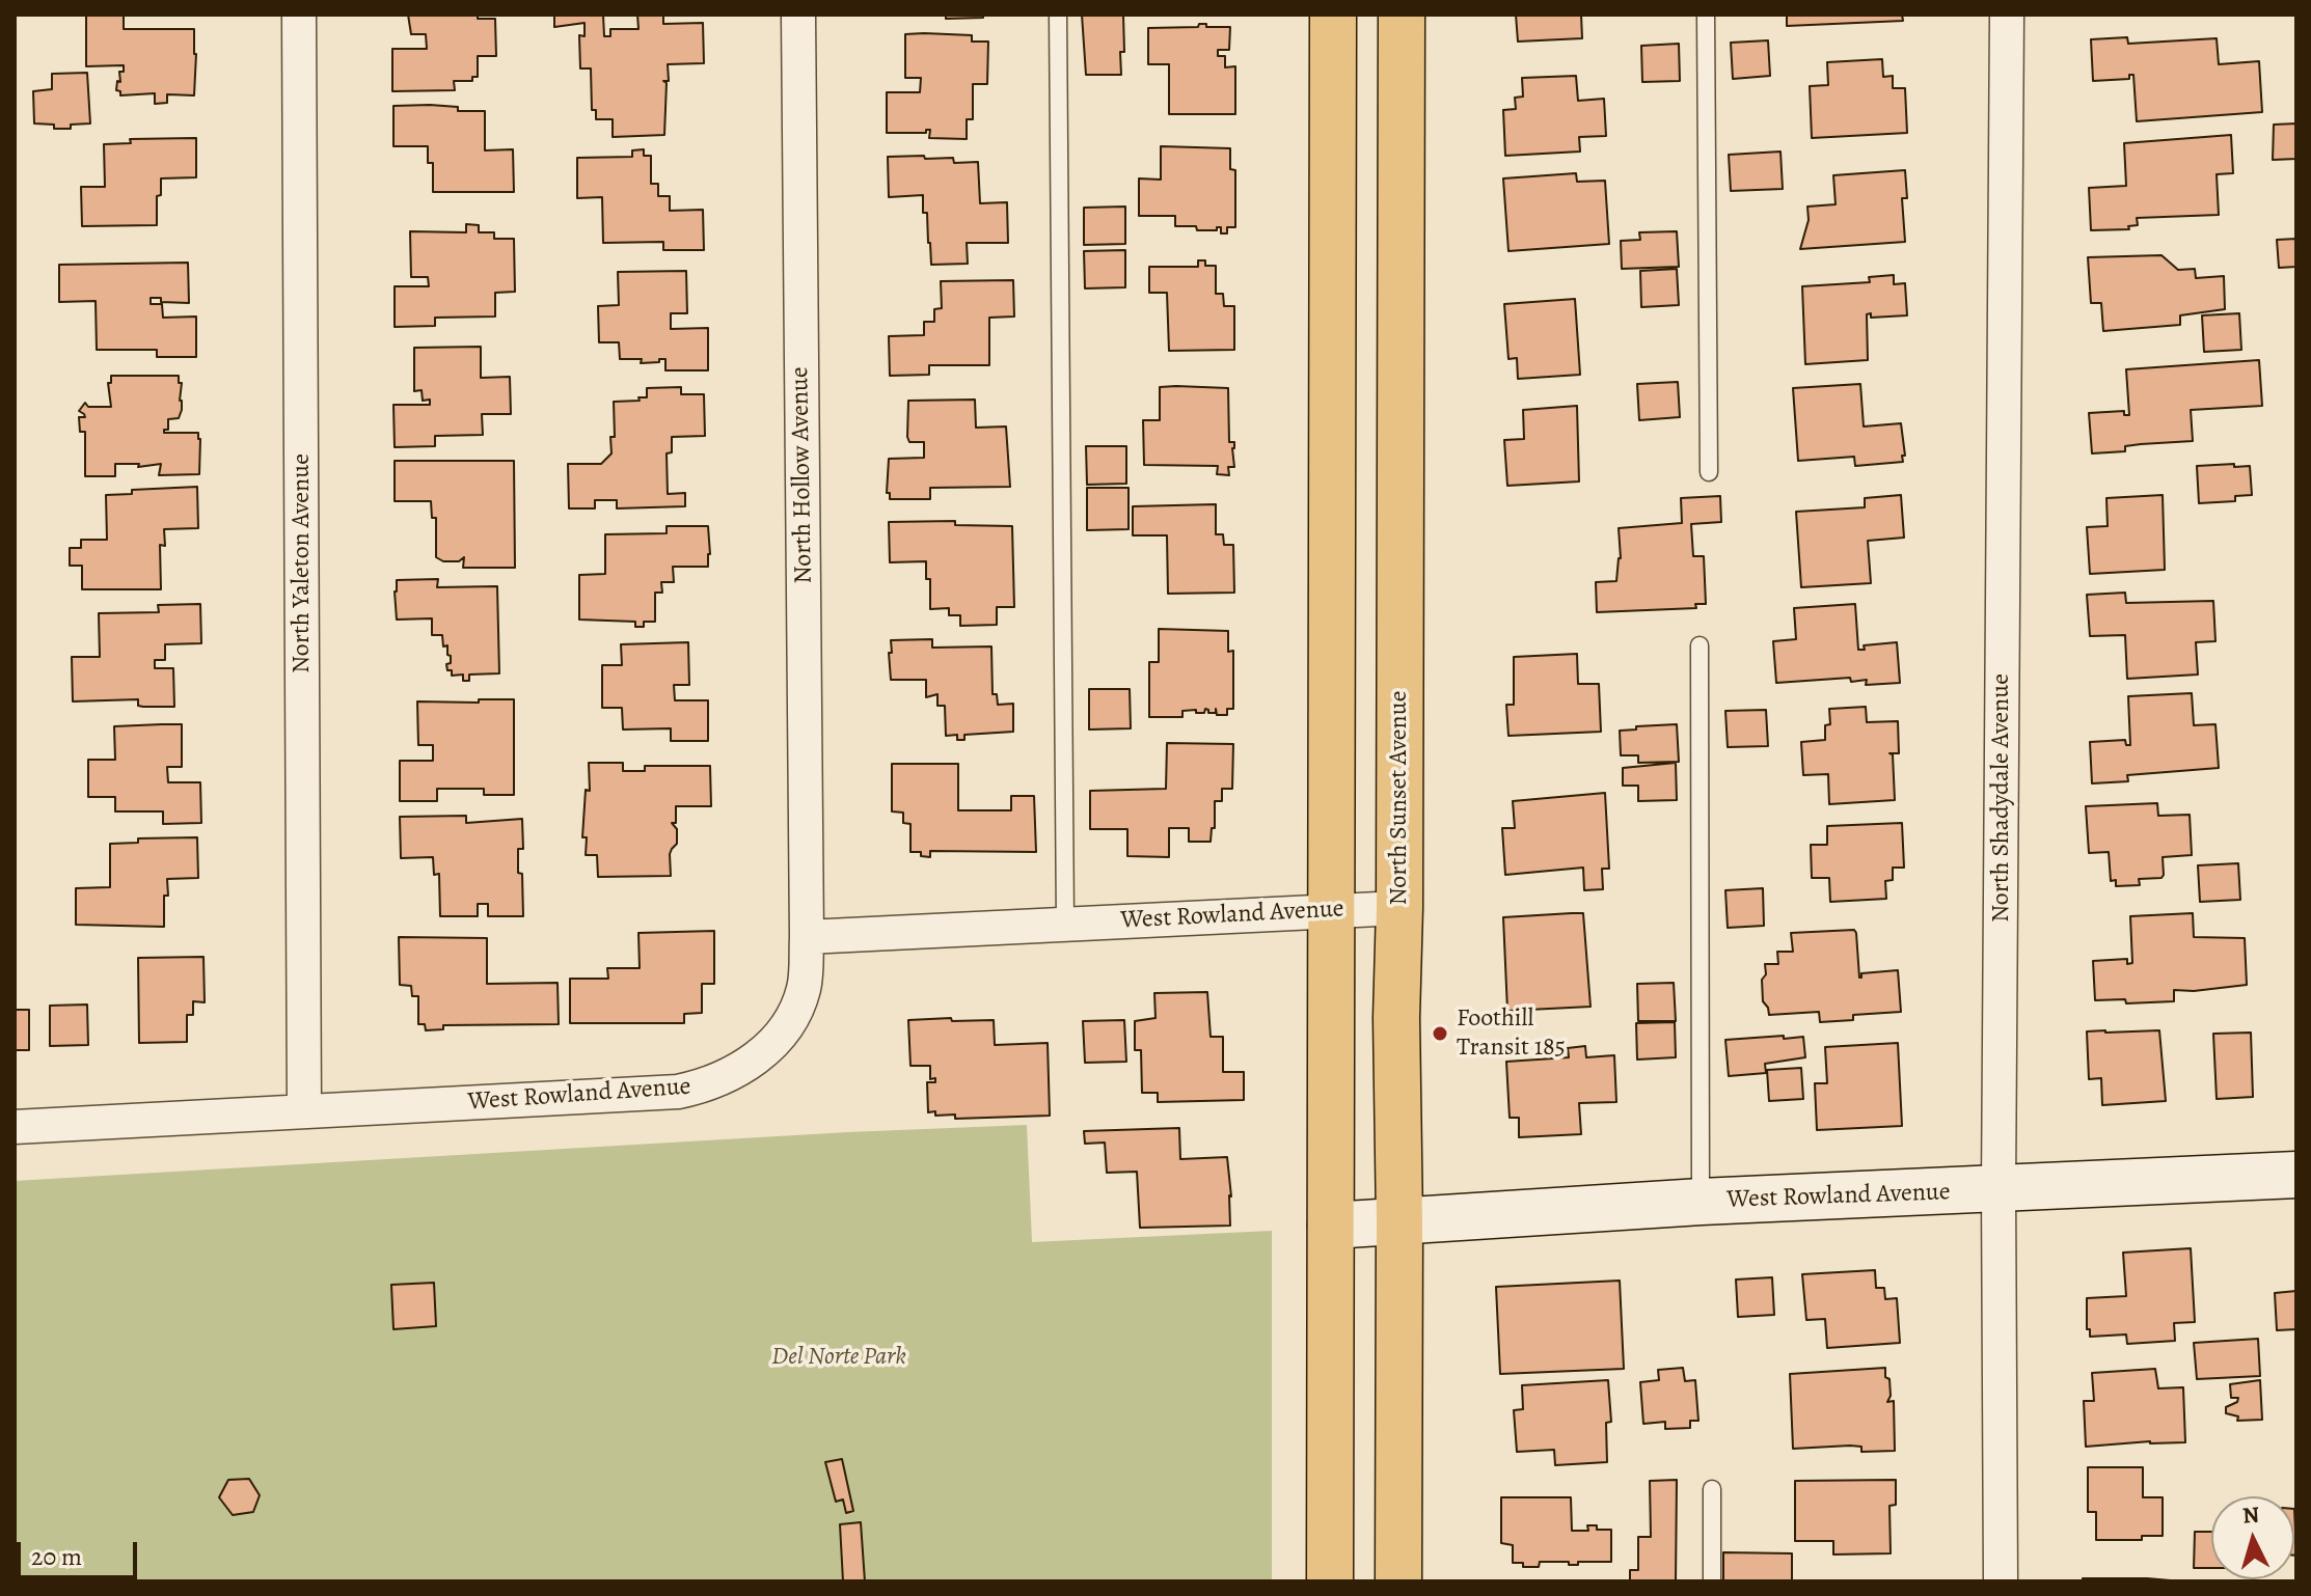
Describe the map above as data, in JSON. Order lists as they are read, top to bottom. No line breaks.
{"streets":{"main road":["North Sunset Avenue"],"street":["North Hollow Avenue","North Yaleton Avenue","North Shadydale Avenue","West Rowland Avenue"]},"crossings":[["North Hollow Avenue","West Rowland Avenue"],["North Yaleton Avenue","West Rowland Avenue"],["North Sunset Avenue","West Rowland Avenue"],["North Shadydale Avenue","West Rowland Avenue"]],"parks":["Del Norte Park"],"places":["Foothill Transit 185"],"scale_bar":"20 m","north":"top"}
